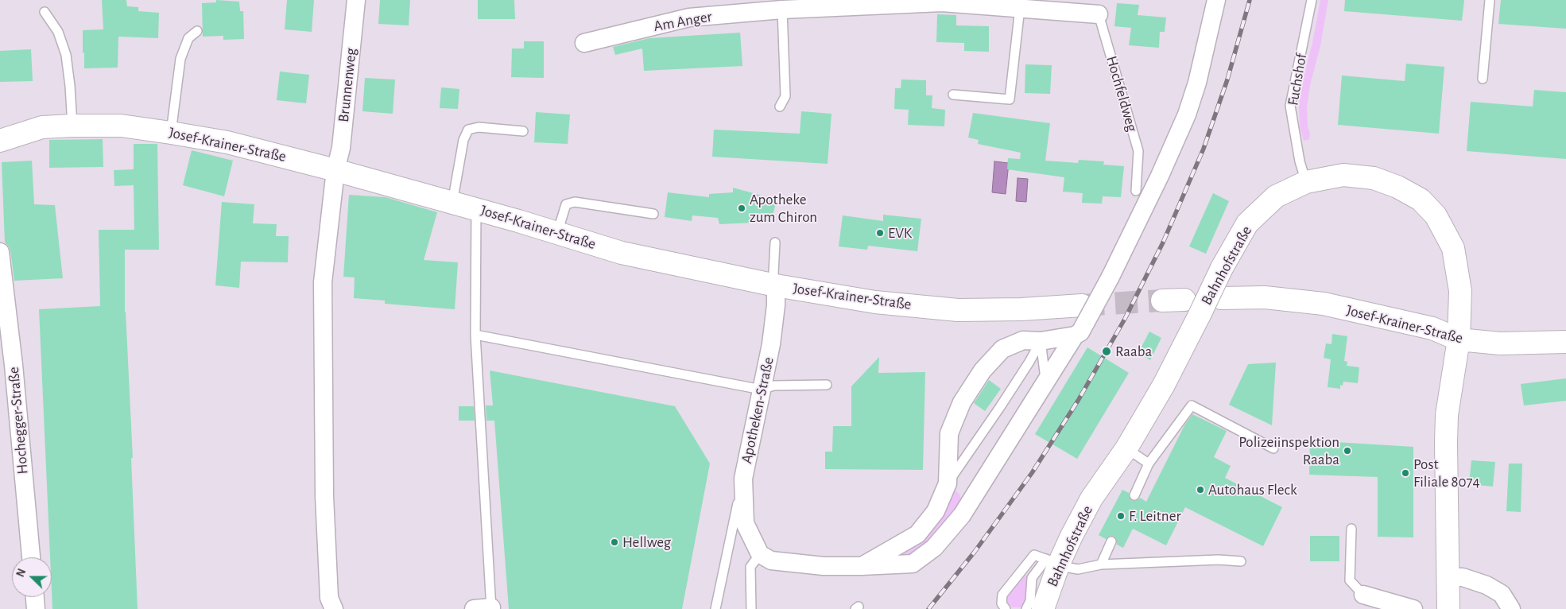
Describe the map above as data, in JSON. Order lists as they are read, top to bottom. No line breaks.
{"streets":{"main road":["Josef-Krainer-Straße","Bahnhofstraße"],"street":["Am Anger","Brunnenweg","Apotheken-Straße","Hochegger-Straße"],"lane":["Fuchshof","Hochfeldweg"]},"crossings":[["Am Anger","Hochfeldweg"],["Fuchshof","Bahnhofstraße"],["Brunnenweg","Josef-Krainer-Straße"],["Josef-Krainer-Straße","Bahnhofstraße"],["Josef-Krainer-Straße","Apotheken-Straße"]],"places":["Apotheke zum Chiron","EVK","Raaba","Polizeiinspektion Raaba","Post Filiale 8074","Autohaus Fleck","F. Leitner","Hellweg"],"north":"left"}
